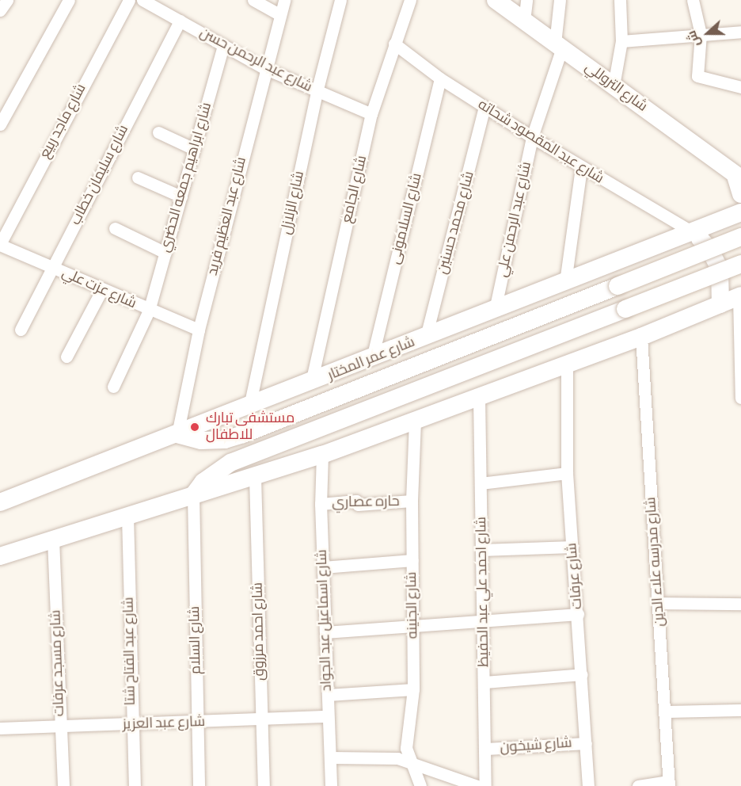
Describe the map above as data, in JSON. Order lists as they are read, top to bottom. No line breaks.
{"streets":{"main road":["شارع التروللي","شارع عمر المختار"],"street":["شارع عبد الرحمن حسن","شارع ماجد ربيع","شارع عبد المقصود شحاته","شارع سليمان خطاب","شارع ابراهيم جمعه الحضري","شارع الجامع","شارع الزلازل","شارع عبد العظيم فريد","شارع السلامونى","شارع عبد الرحمن علي","شارع محمد حسنين","شارع عزت علي","حاره عصاري","شارع مدرسه علاء الدين","شارع عرفات","شارع احمد علي عبد الحفيظ","شارع الجنينه","شارع اسماعيل عبد الجواد","شارع احمد مرزوق","شارع السلام","شارع عبد الفتاح شتا","شارع مسجد عرفات","شارع عبد العزيز","شارع شيخون"]},"crossings":[["شارع عبد الرحمن حسن","شارع سليمان خطاب"],["شارع عبد الرحمن حسن","شارع ابراهيم جمعه الحضري"],["شارع عبد الرحمن حسن","شارع الجامع"],["شارع عبد الرحمن حسن","شارع الزلازل"],["شارع عبد الرحمن حسن","شارع عبد العظيم فريد"],["شارع التروللي","شارع عبد الرحمن علي"],["شارع ماجد ربيع","شارع عزت علي"],["شارع عبد المقصود شحاته","شارع الجامع"],["شارع عبد المقصود شحاته","شارع السلامونى"],["شارع عبد المقصود شحاته","شارع عبد الرحمن علي"],["شارع عبد المقصود شحاته","شارع محمد حسنين"],["شارع عبد المقصود شحاته","شارع عمر المختار"],["شارع سليمان خطاب","شارع عزت علي"],["شارع ابراهيم جمعه الحضري","شارع عزت علي"],["شارع الجامع","شارع عمر المختار"],["شارع الزلازل","شارع عمر المختار"],["شارع عبد العظيم فريد","شارع عزت علي"],["شارع عبد العظيم فريد","شارع عمر المختار"],["شارع السلامونى","شارع عمر المختار"],["شارع عبد الرحمن علي","شارع عمر المختار"],["شارع محمد حسنين","شارع عمر المختار"],["حاره عصاري","شارع الجنينه"],["حاره عصاري","شارع اسماعيل عبد الجواد"],["شارع عرفات","شارع شيخون"],["شارع احمد علي عبد الحفيظ","شارع شيخون"],["شارع اسماعيل عبد الجواد","شارع عبد العزيز"],["شارع احمد مرزوق","شارع عبد العزيز"],["شارع السلام","شارع عبد العزيز"],["شارع عبد الفتاح شتا","شارع عبد العزيز"],["شارع مسجد عرفات","شارع عبد العزيز"]],"places":["مستشفى تبارك للاطفال"],"north":"left"}
